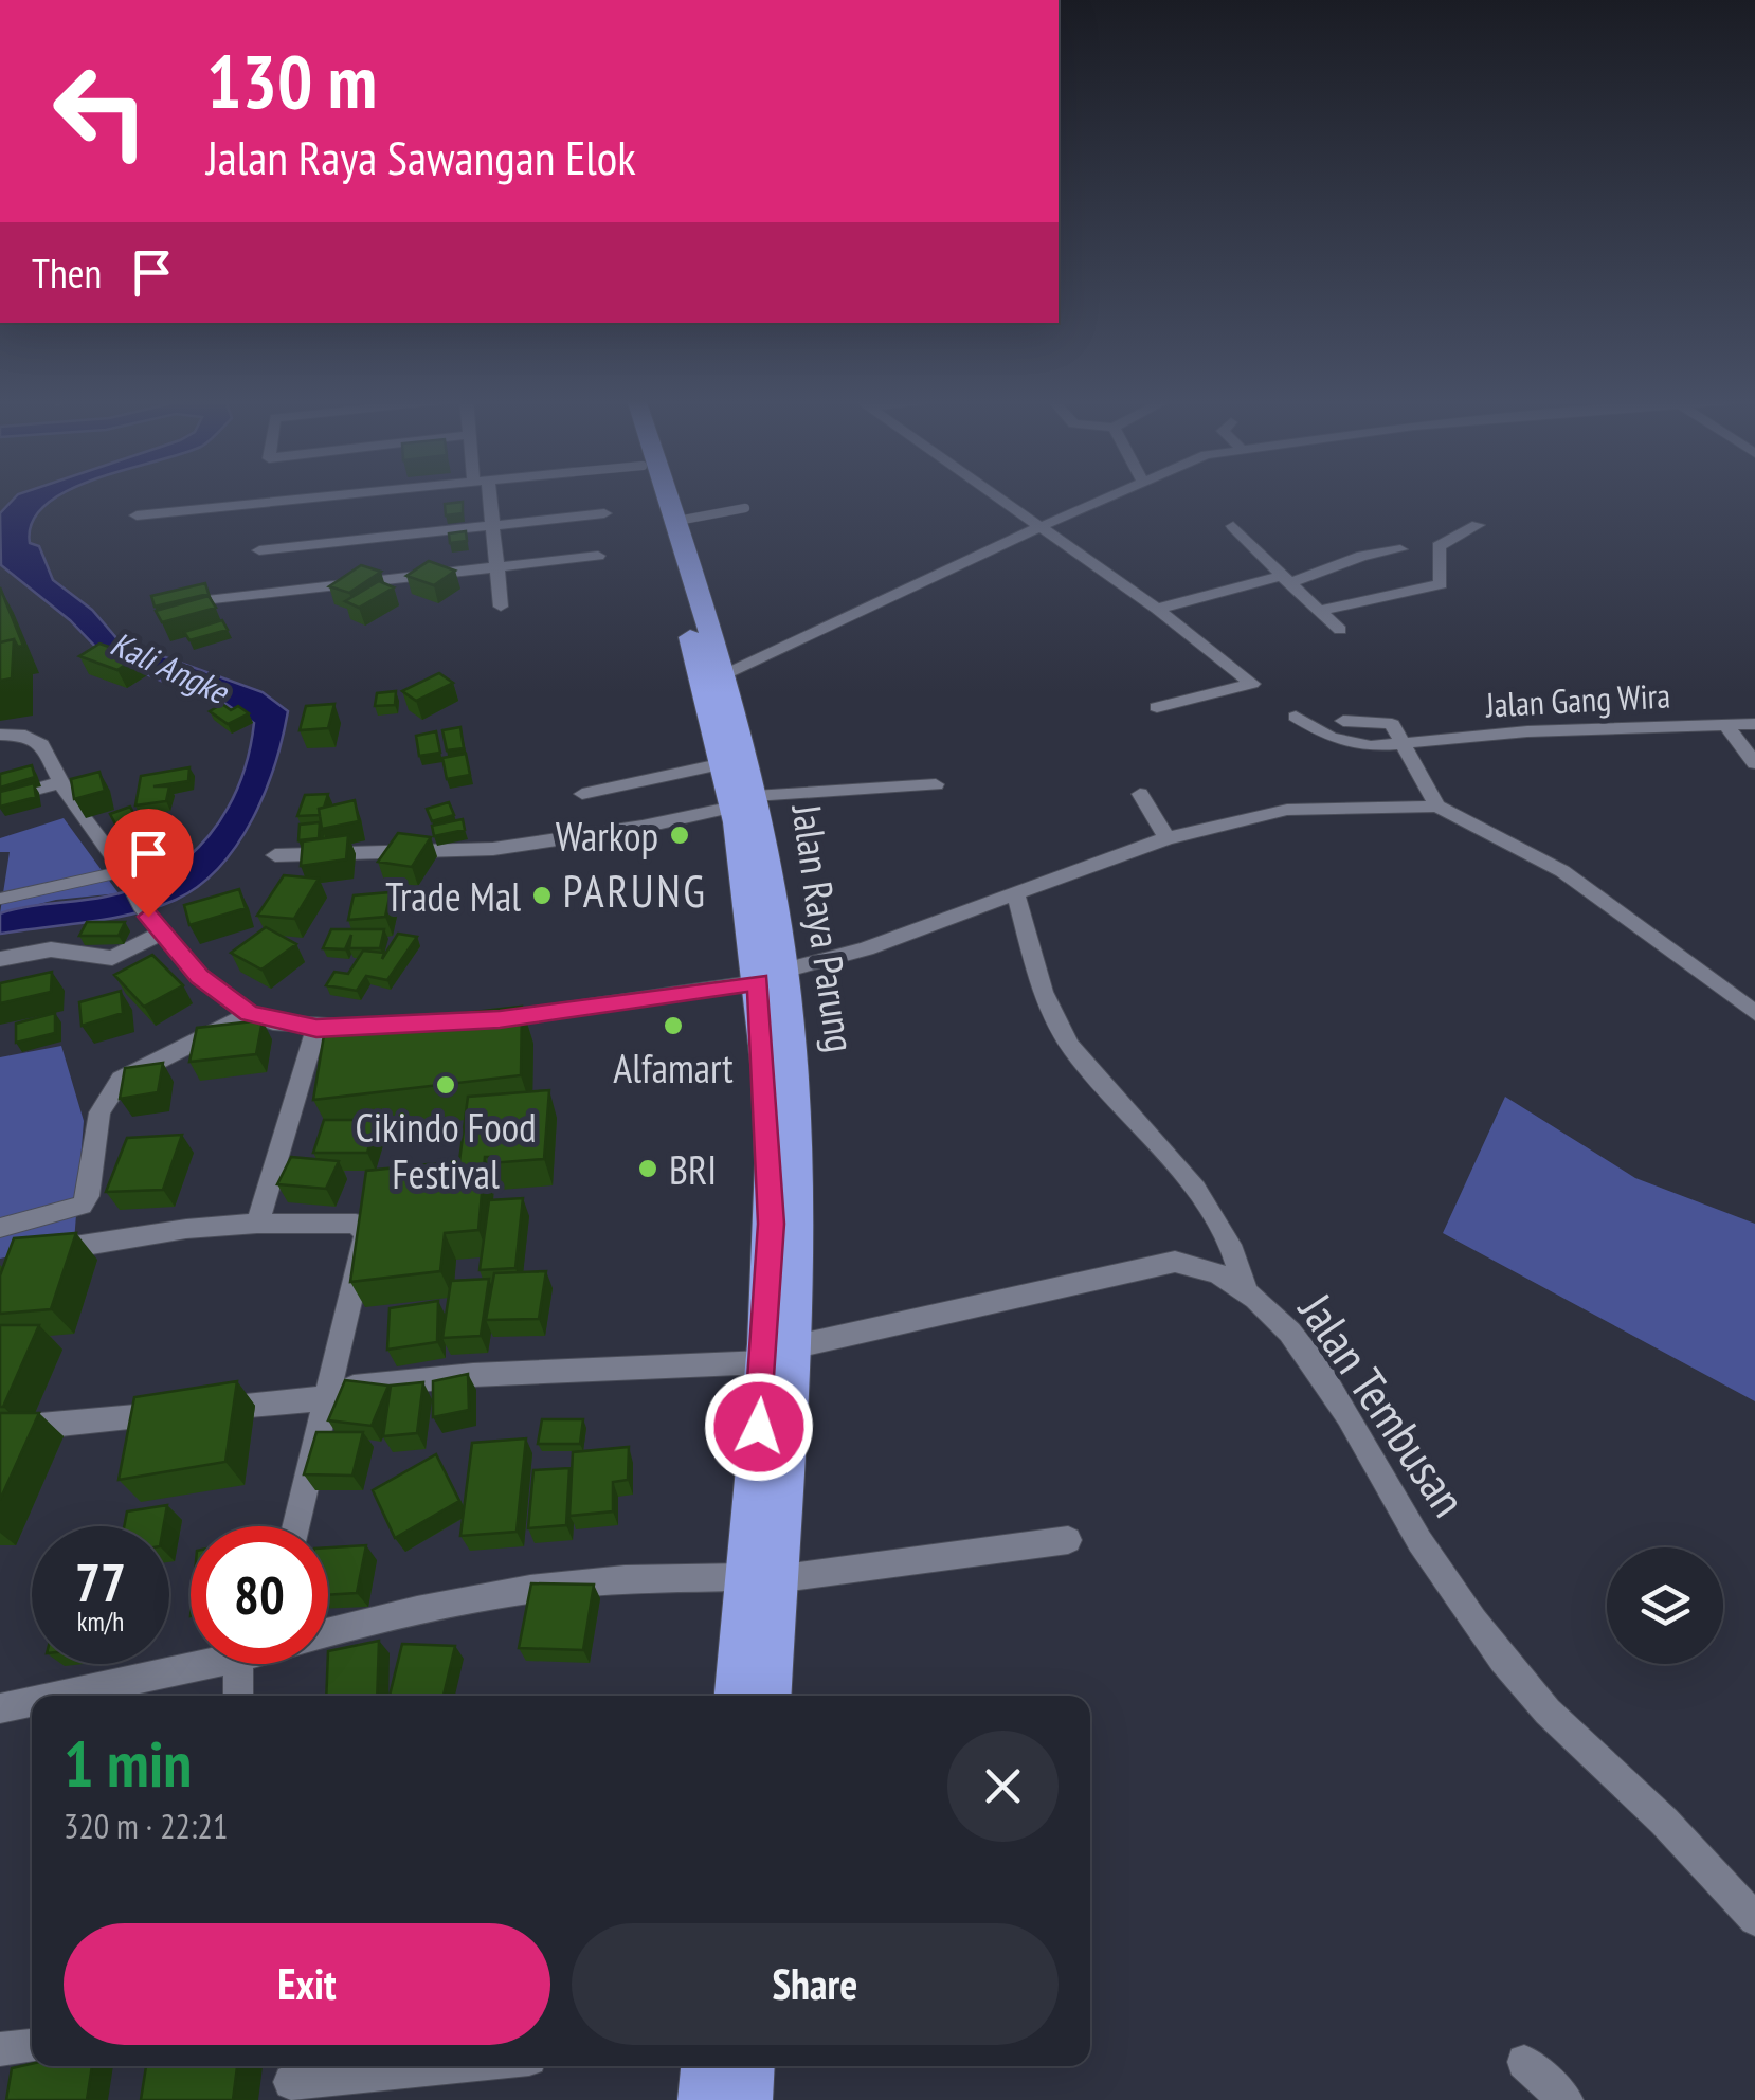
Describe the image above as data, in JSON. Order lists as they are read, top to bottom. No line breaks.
{"streets":{"highway":["Jalan Raya Parung"],"street":["Jalan Gang Wira","Jalan Tembusan"]},"crossings":[["Jalan Raya Parung","Jalan Tembusan"]],"districts":["PARUNG"],"water":["Kali Angke"],"places":["Warkop","Trade Mal","Alfamart","Cikindo Food Festival","BRI"],"page":{"turn":["130 m","Jalan Raya Sawangan Elok"],"then":"Then","speed":"77 km/h","limit":"80","heading":["1 min","320 m · 22:21"],"buttons":["Exit","Share"]}}
